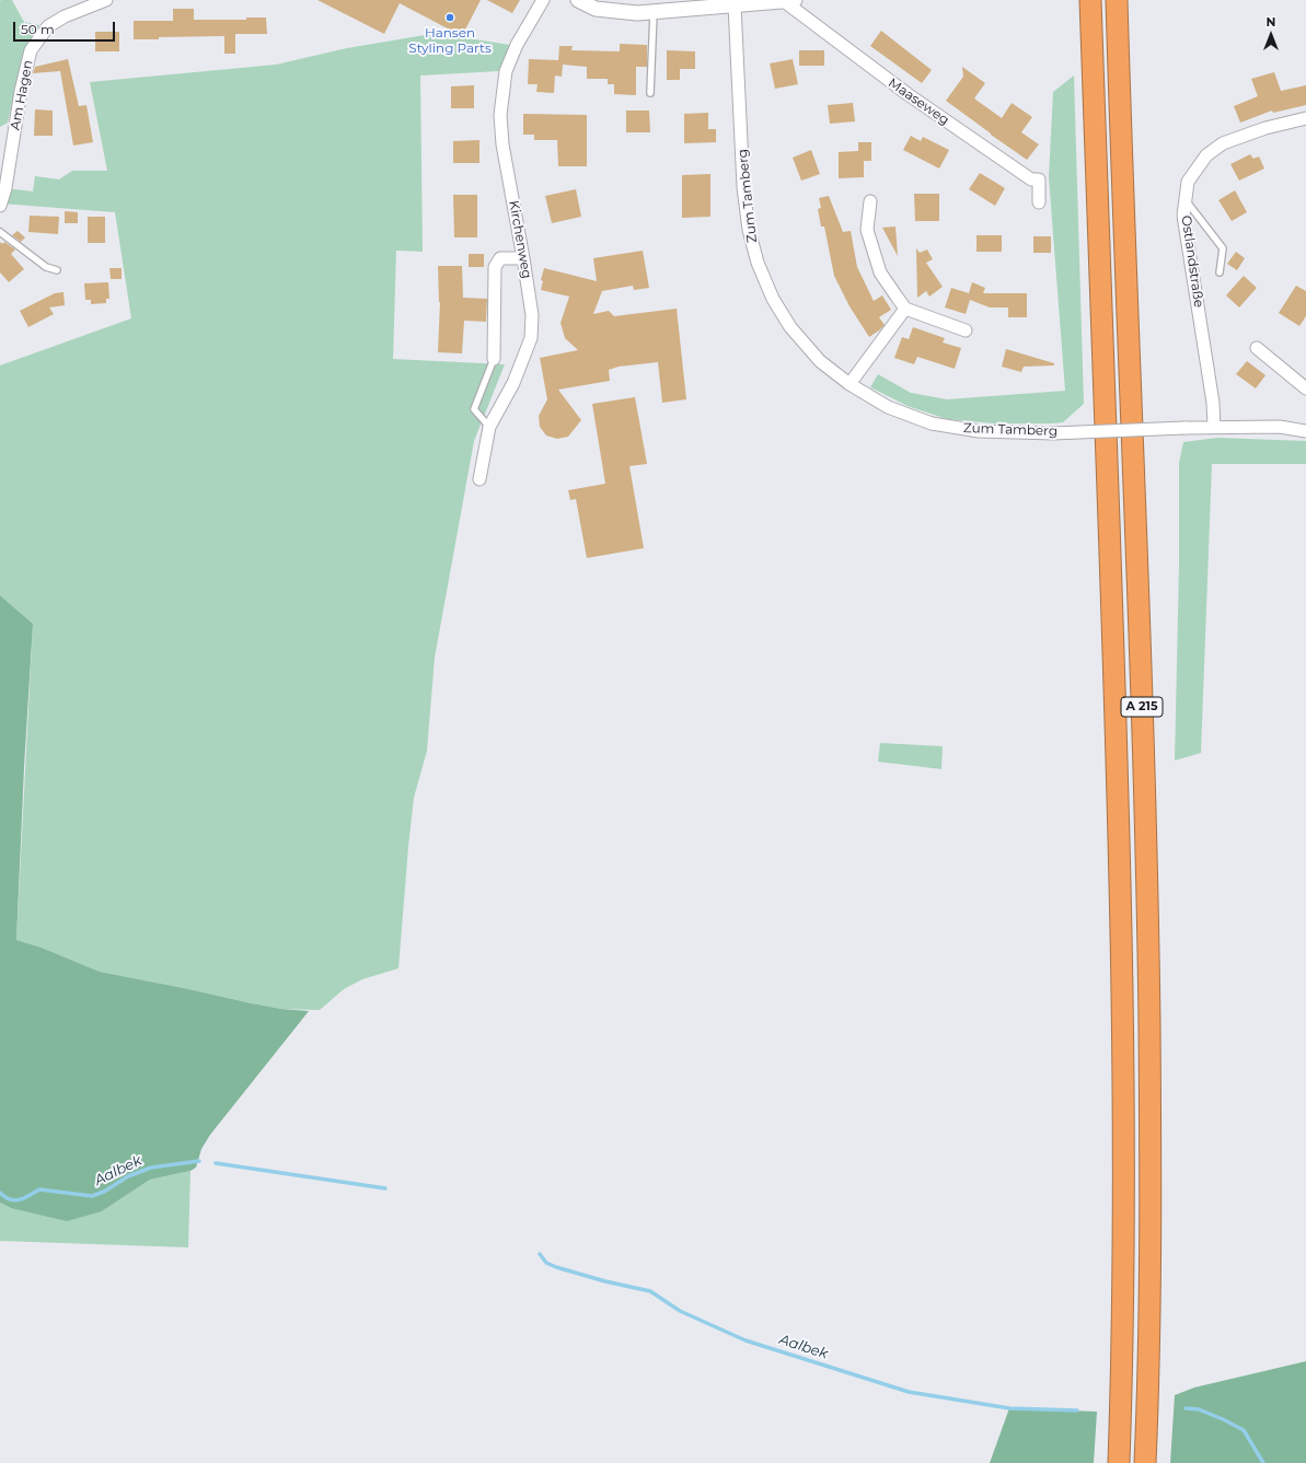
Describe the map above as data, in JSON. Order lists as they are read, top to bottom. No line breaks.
{"streets":{"highway":["A 215"],"street":["Am Hagen","Maaseweg","Zum Tamberg","Kirchenweg","Ostlandstraße"]},"crossings":[["Zum Tamberg","Ostlandstraße"]],"water":["Aalbek"],"places":["Hansen Styling Parts"],"scale_bar":"50 m","north":"top"}
